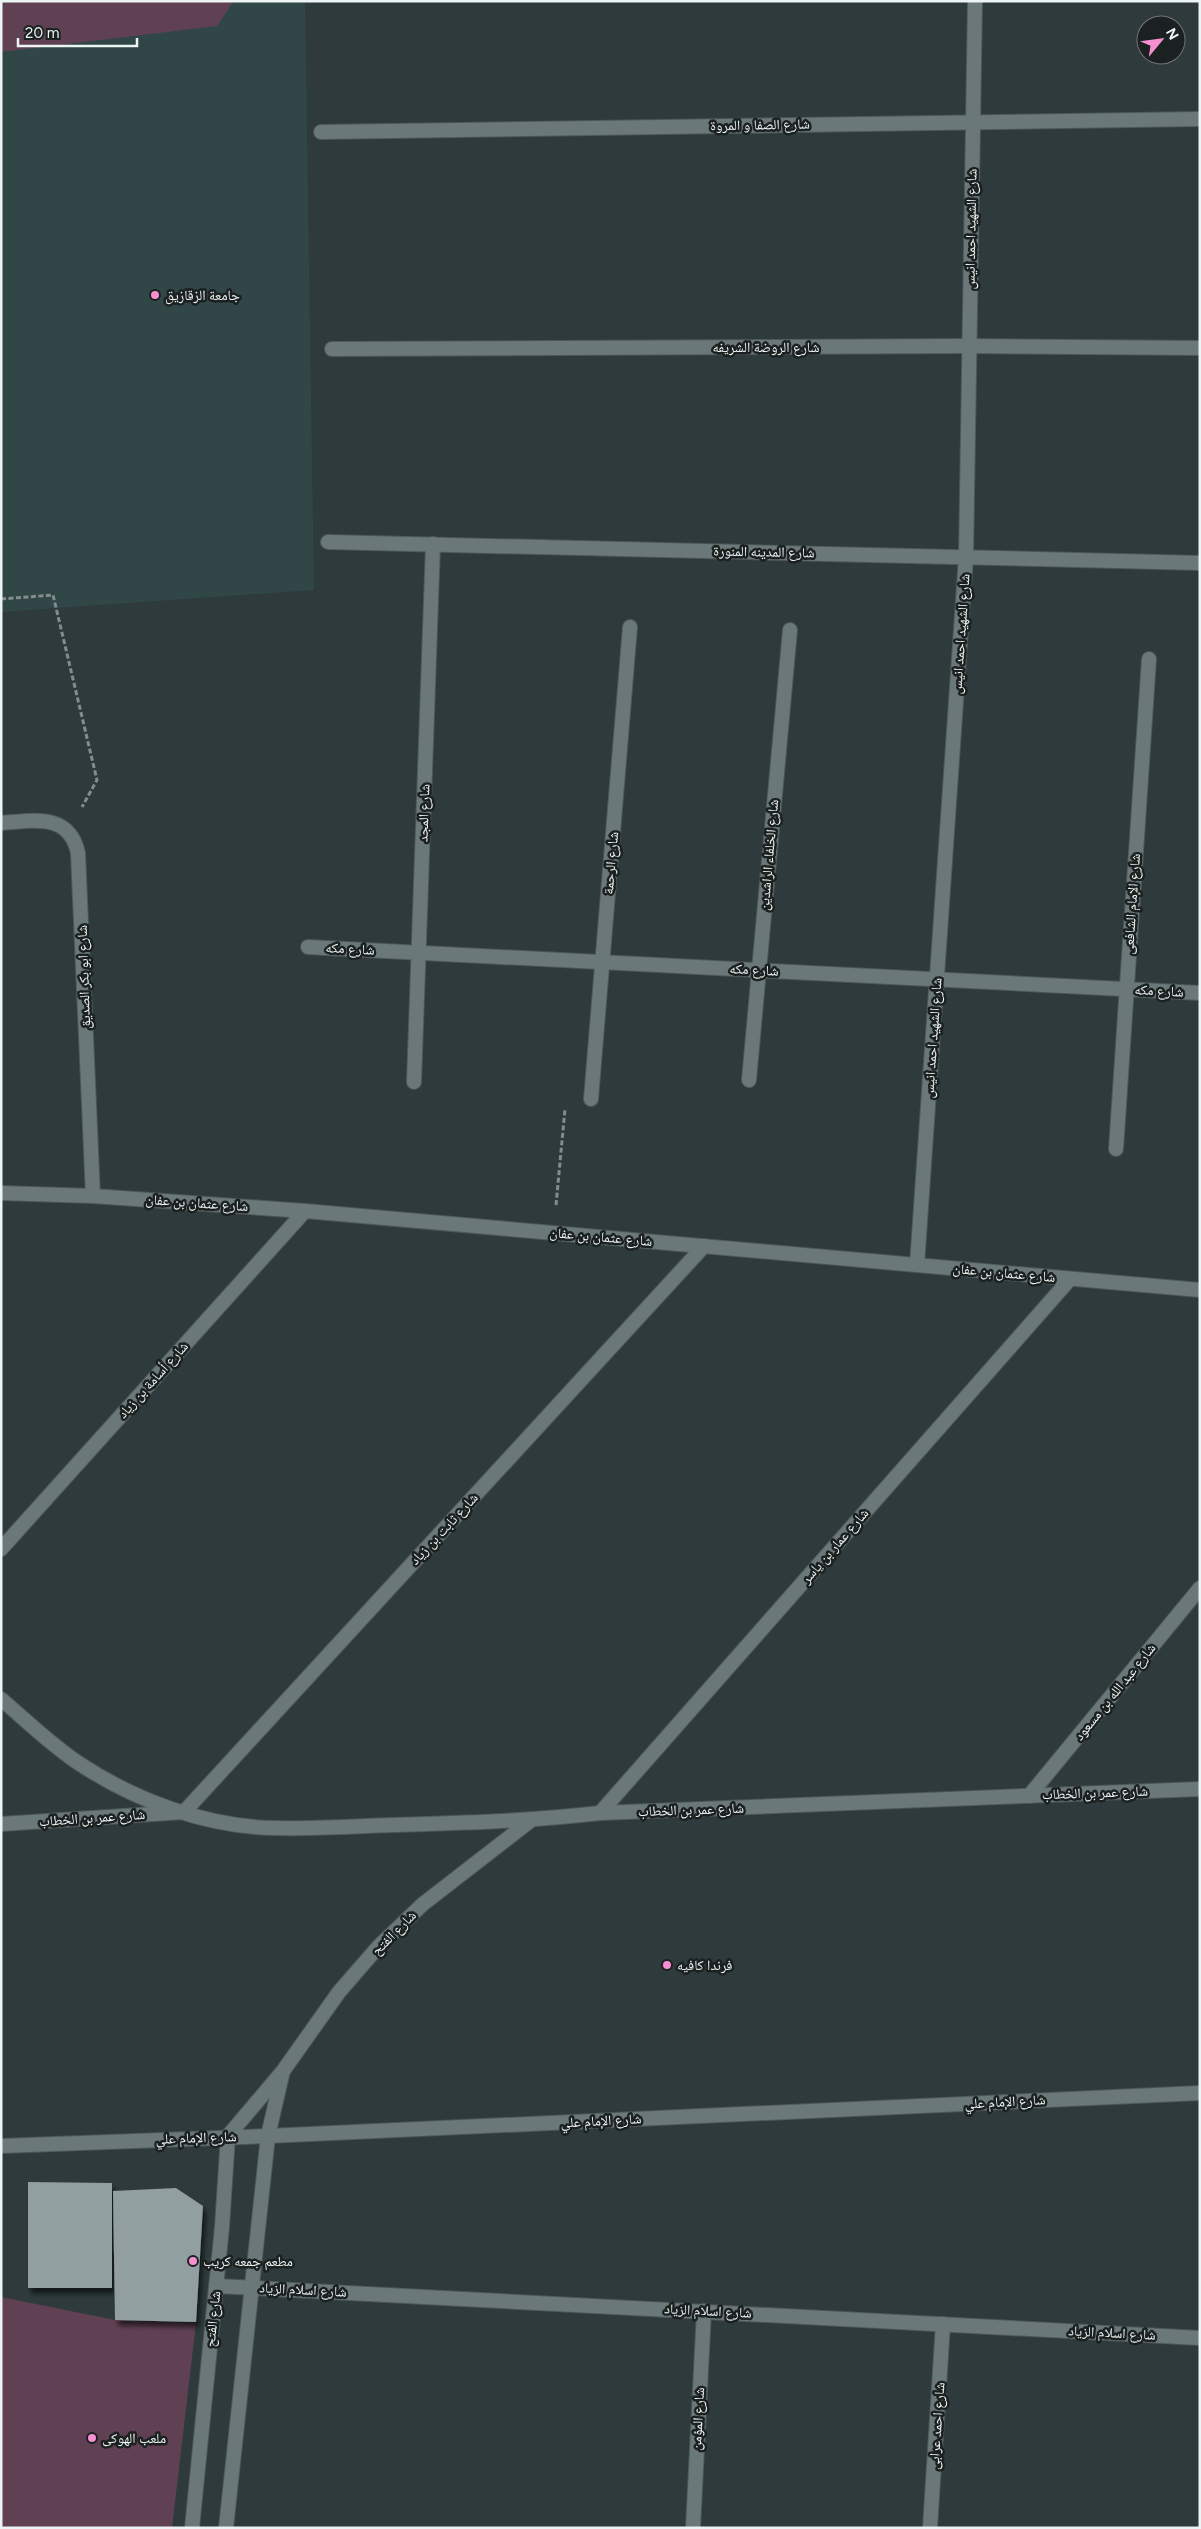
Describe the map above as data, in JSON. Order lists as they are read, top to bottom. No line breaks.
{"streets":{"street":["شارع الصفا و المروة","شارع الشهيد احمد انيس","شارع الروضة الشريفه","شارع المدينه المنورة","شارع المجد","شارع الخلفاء الراشدين","شارع الرحمة","شارع الإمام الشافعى","شارع مكه","شارع ابو بكر الصديق","شارع عثمان بن عفان","شارع أسامة بن زياد","شارع ثابت بن زياد","شارع عمار بن ياسر","شارع عبد الله بن مسعود","شارع عمر بن الخطاب","شارع الفتح","شارع الإمام علي","شارع اسلام الزياد","شارع المؤمن","شارع احمد عرابى"]},"crossings":[["شارع الصفا و المروة","شارع الشهيد احمد انيس"],["شارع الشهيد احمد انيس","شارع الروضة الشريفه"],["شارع الشهيد احمد انيس","شارع المدينه المنورة"],["شارع الشهيد احمد انيس","شارع مكه"],["شارع الشهيد احمد انيس","شارع عثمان بن عفان"],["شارع المدينه المنورة","شارع المجد"],["شارع المجد","شارع مكه"],["شارع الخلفاء الراشدين","شارع مكه"],["شارع الرحمة","شارع مكه"],["شارع الإمام الشافعى","شارع مكه"],["شارع ابو بكر الصديق","شارع عثمان بن عفان"],["شارع عثمان بن عفان","شارع أسامة بن زياد"],["شارع عثمان بن عفان","شارع ثابت بن زياد"],["شارع عثمان بن عفان","شارع عمار بن ياسر"],["شارع ثابت بن زياد","شارع عمر بن الخطاب"],["شارع عمار بن ياسر","شارع عمر بن الخطاب"],["شارع عبد الله بن مسعود","شارع عمر بن الخطاب"],["شارع عمر بن الخطاب","شارع الفتح"],["شارع الفتح","شارع الإمام علي"],["شارع الفتح","شارع اسلام الزياد"],["شارع اسلام الزياد","شارع المؤمن"],["شارع اسلام الزياد","شارع احمد عرابى"]],"places":["جامعة الزقازيق","فرندا كافيه","مطعم جمعه كريب","ملعب الهوكى"],"scale_bar":"20 m","north":"top right"}
